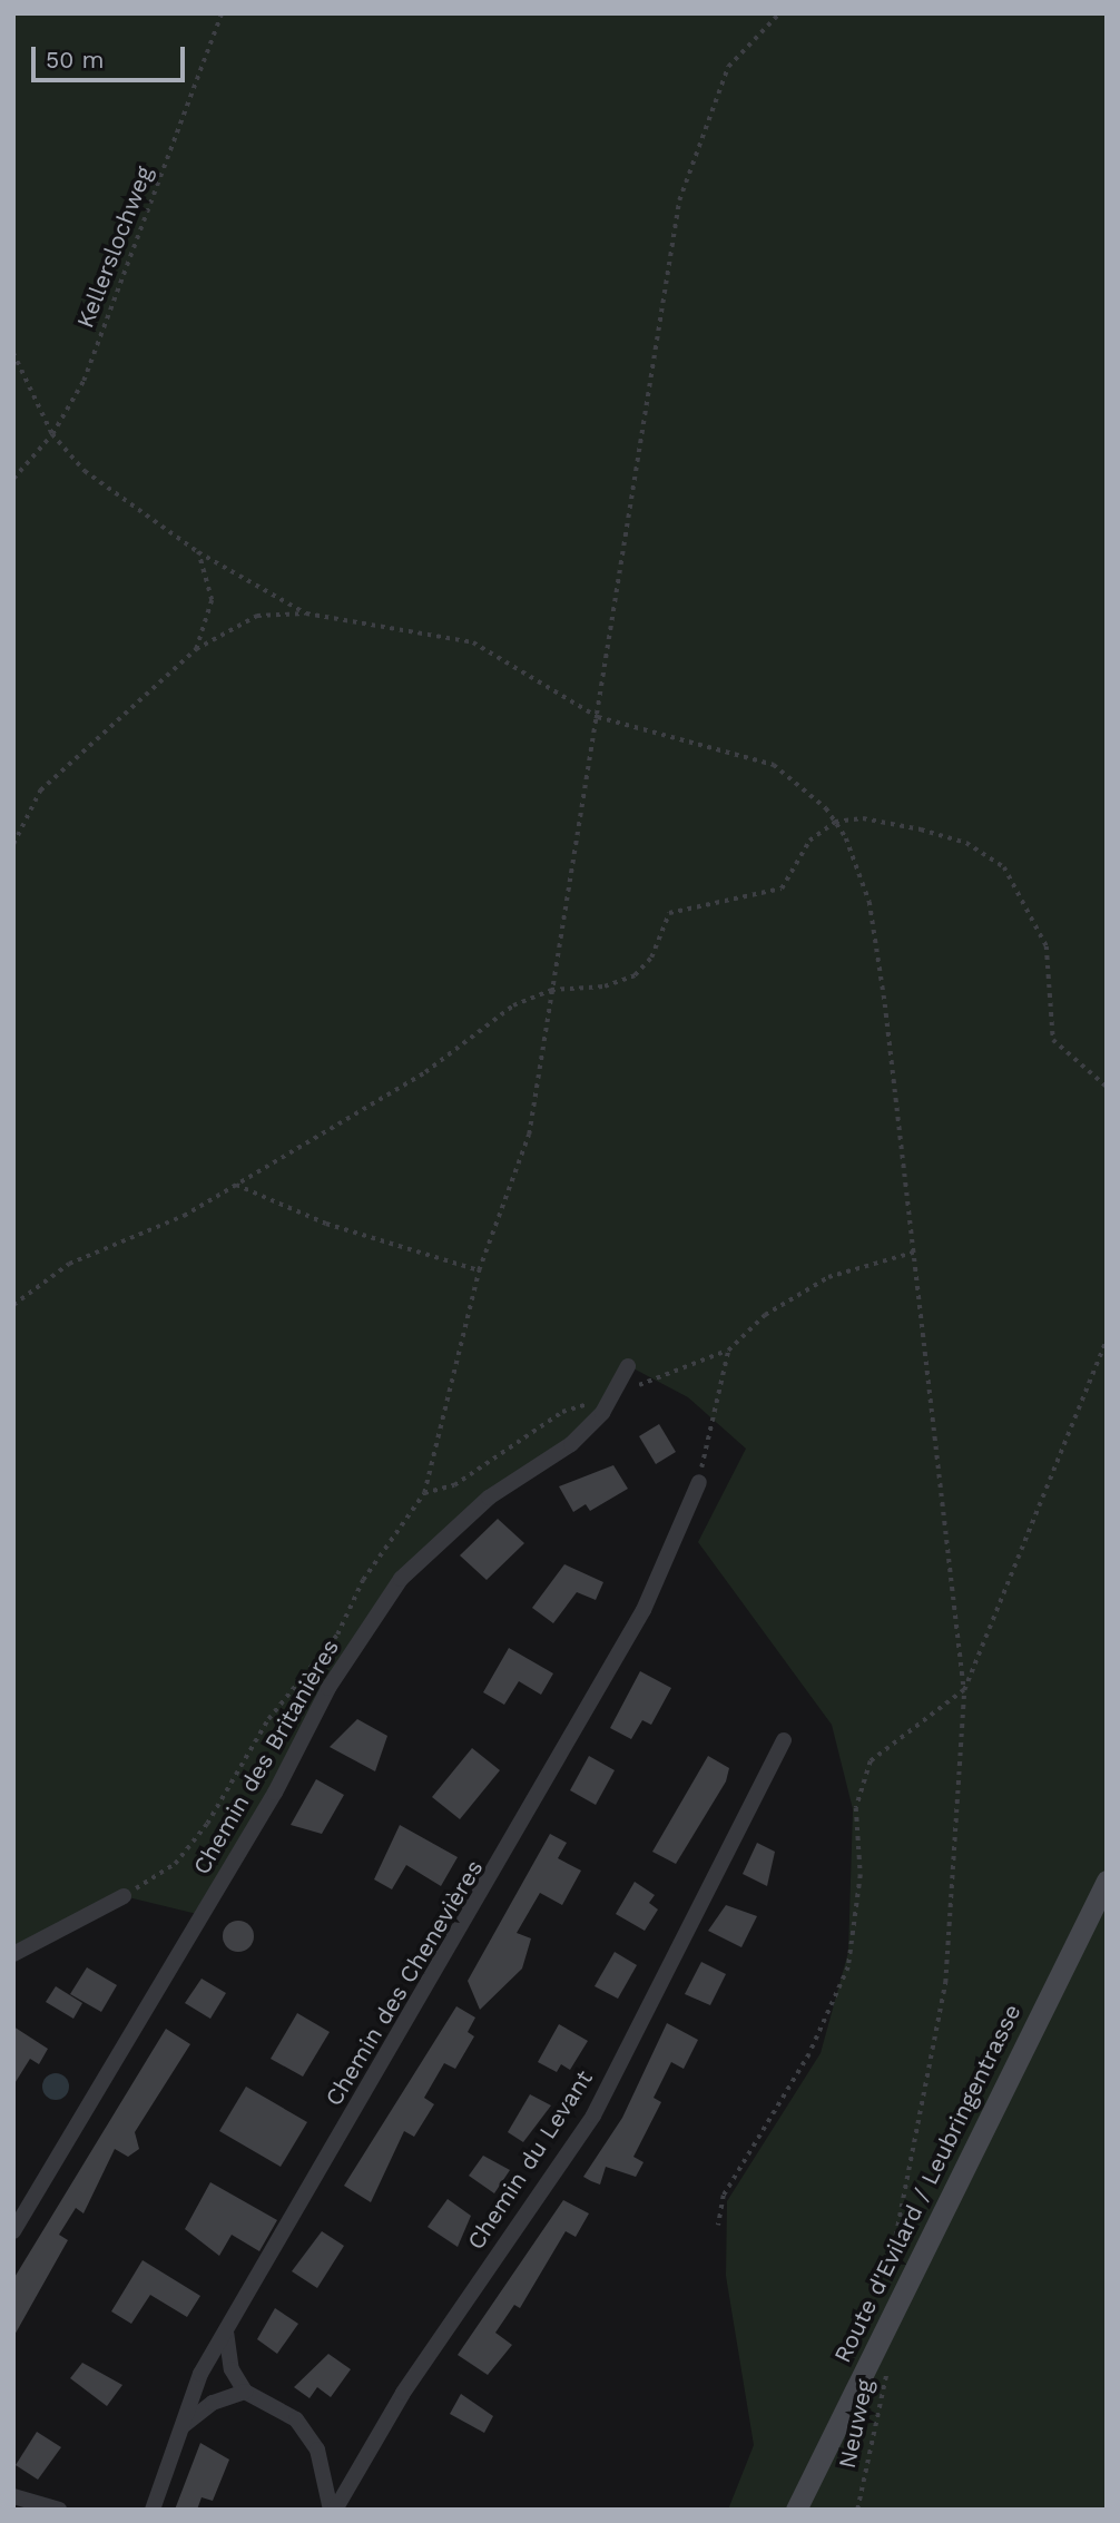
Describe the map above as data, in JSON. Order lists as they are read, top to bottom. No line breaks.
{"streets":{"street":["Chemin des Britanières","Chemin des Chenevières","Chemin du Levant","Route d'Evilard / Leubringentrasse"],"path":["Kellerslochweg","Neuweg"]},"crossings":[["Route d'Evilard / Leubringentrasse","Neuweg"]],"scale_bar":"50 m"}
